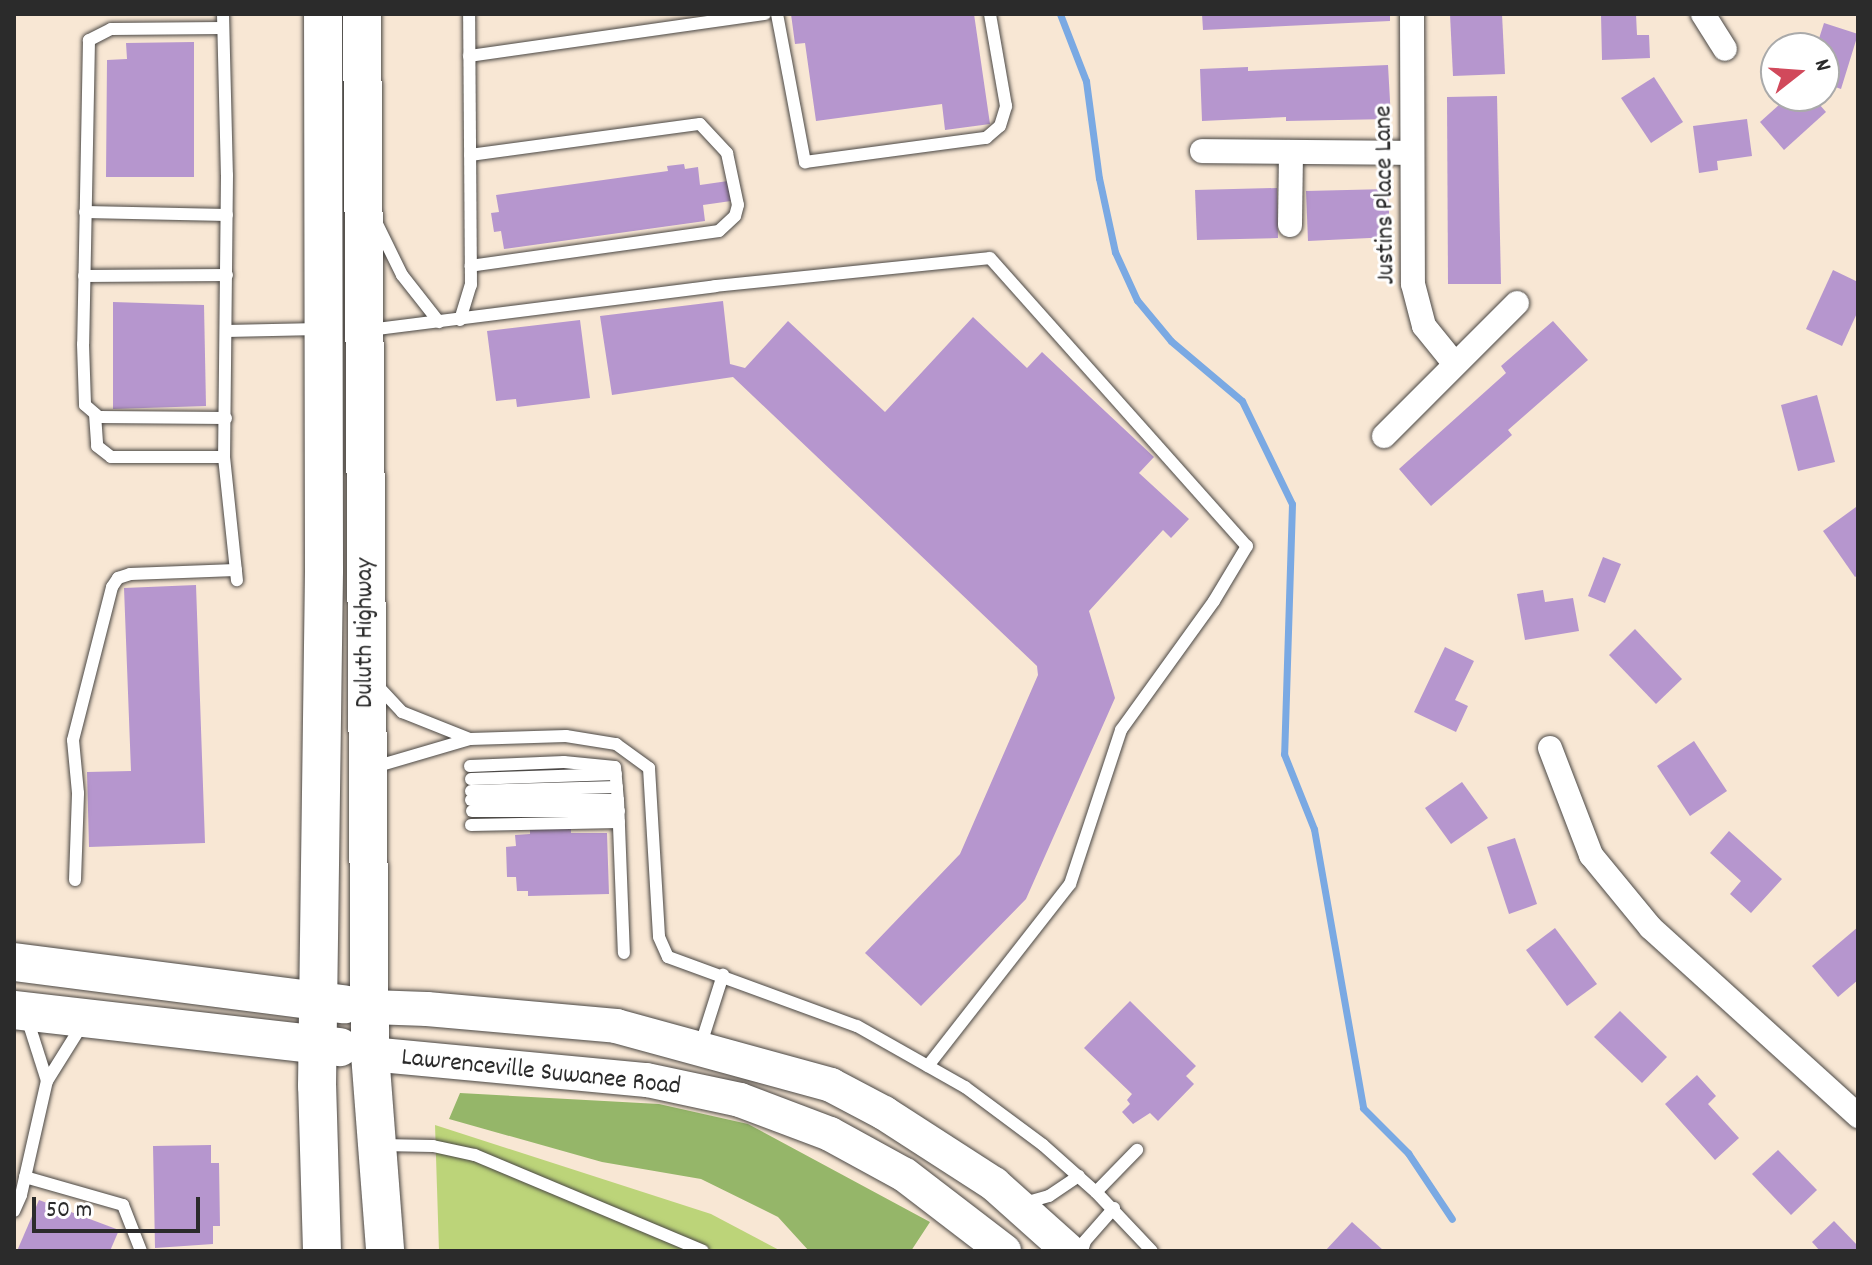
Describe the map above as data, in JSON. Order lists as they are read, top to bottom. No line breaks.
{"streets":{"main road":["Duluth Highway","Lawrenceville Suwanee Road"],"street":["Justins Place Lane"]},"crossings":[["Duluth Highway","Lawrenceville Suwanee Road"]],"scale_bar":"50 m","north":"right"}
